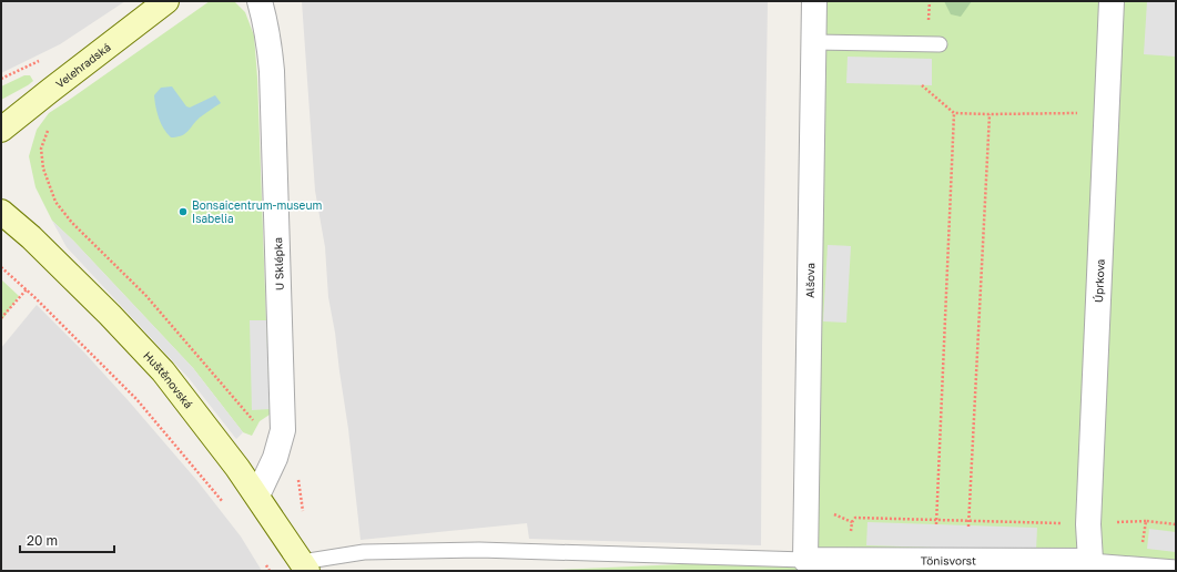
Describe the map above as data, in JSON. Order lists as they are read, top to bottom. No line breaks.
{"streets":{"street":["Velehradská","U Sklépka","Alšova","Úprkova","Huštěnovská","Tönisvorst"]},"crossings":[["U Sklépka","Huštěnovská"],["Alšova","Tönisvorst"],["Úprkova","Tönisvorst"]],"places":["Bonsaicentrum-museum Isabelia"],"scale_bar":"20 m"}
